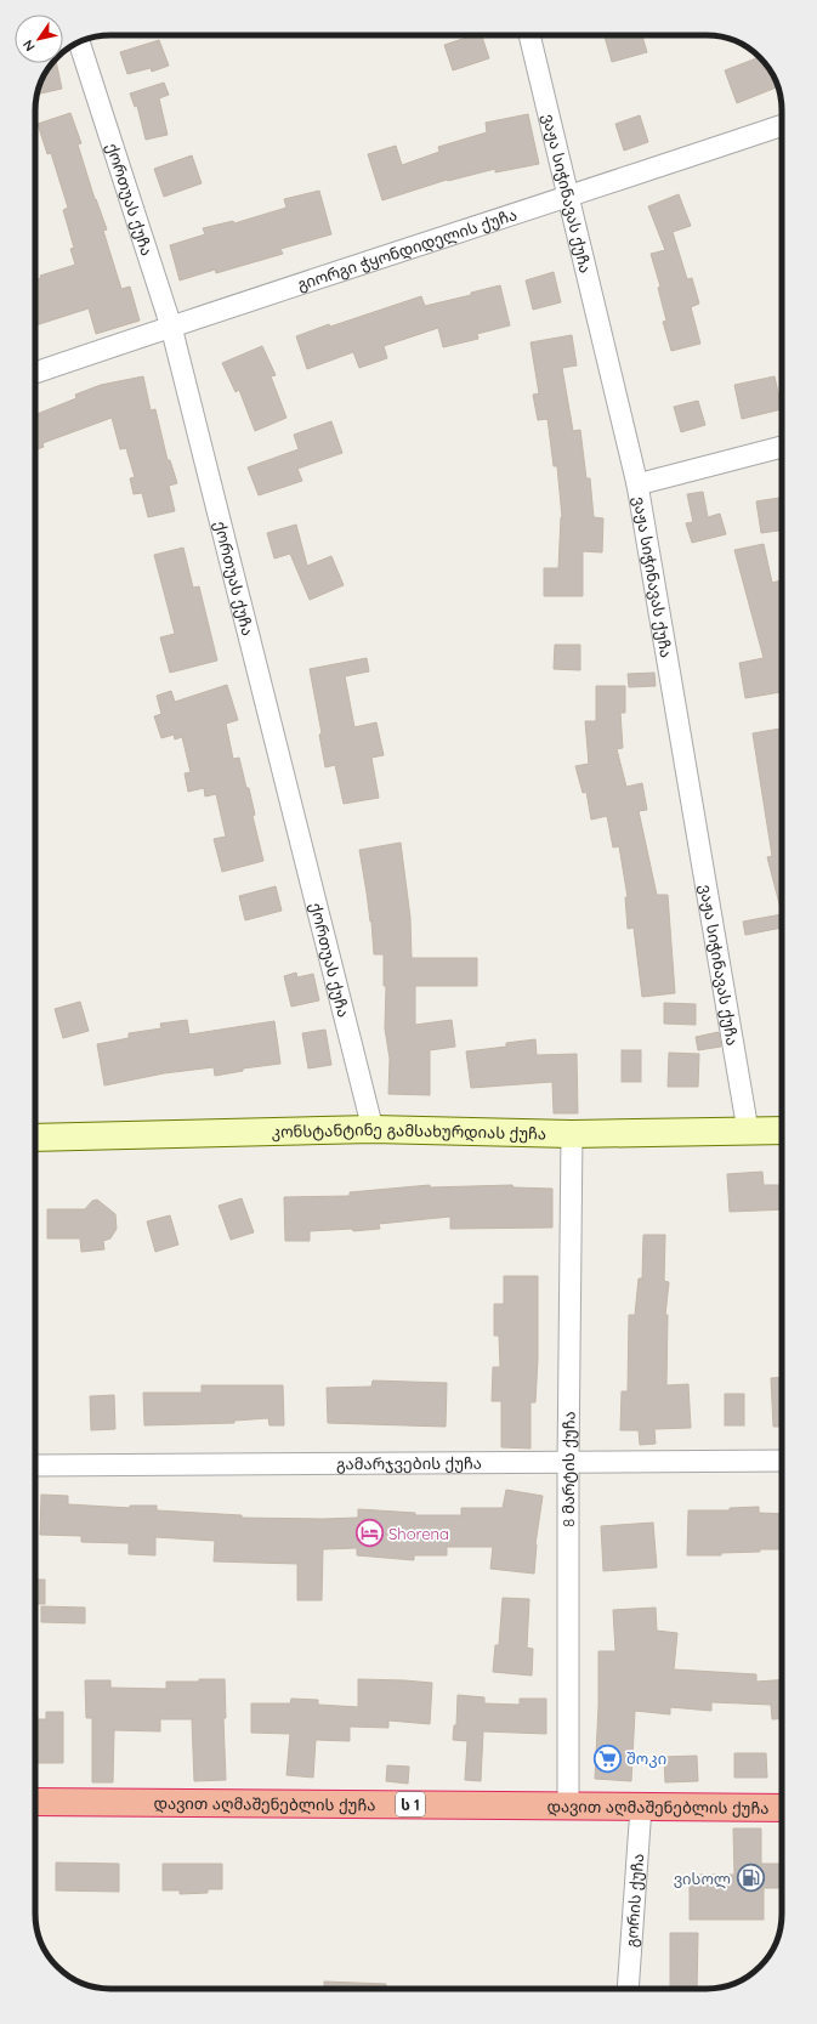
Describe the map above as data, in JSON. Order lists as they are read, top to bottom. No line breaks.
{"streets":{"highway":["დავით აღმაშენებლის ქუჩა","ს 1"],"main road":["კონსტანტინე გამსახურდიას ქუჩა"],"street":["ვაჟა სიჭინავას ქუჩა","ქორთუას ქუჩა","გიორგი ჭყონდიდელის ქუჩა","გამარჯვების ქუჩა","8 მარტის ქუჩა","გორის ქუჩა"]},"crossings":[["ვაჟა სიჭინავას ქუჩა","გიორგი ჭყონდიდელის ქუჩა"],["ვაჟა სიჭინავას ქუჩა","კონსტანტინე გამსახურდიას ქუჩა"],["ქორთუას ქუჩა","გიორგი ჭყონდიდელის ქუჩა"],["ქორთუას ქუჩა","კონსტანტინე გამსახურდიას ქუჩა"],["კონსტანტინე გამსახურდიას ქუჩა","8 მარტის ქუჩა"],["გამარჯვების ქუჩა","8 მარტის ქუჩა"],["8 მარტის ქუჩა","დავით აღმაშენებლის ქუჩა"],["დავით აღმაშენებლის ქუჩა","გორის ქუჩა"]],"places":{"hotel":["Shorena"],"supermarket":["შოკი"],"fuel station":["ვისოლ"]},"north":"bottom left"}
